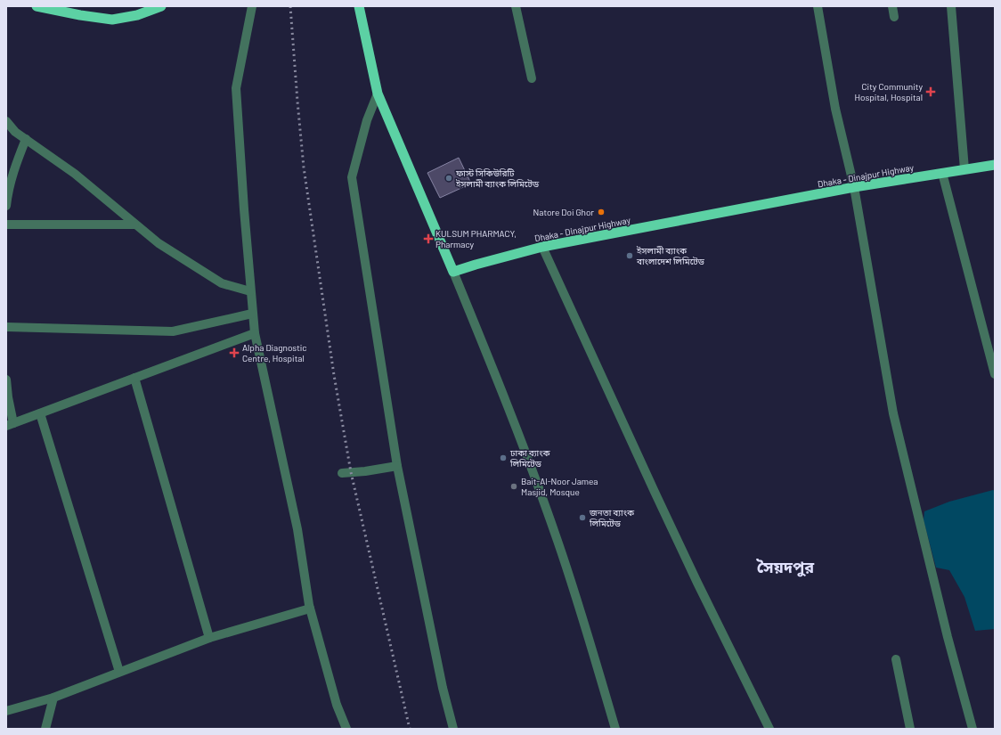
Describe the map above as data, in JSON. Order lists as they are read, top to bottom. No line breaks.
{"streets":{"highway":["Dhaka - Dinajpur Highway"]},"districts":["সৈয়দপুর"],"places":{"health":["City Community Hospital, Hospital","KULSUM PHARMACY, Pharmacy","Alpha Diagnostic Centre, Hospital"],"other":["ফাস্ট সিকিউরিটি ইসলামী ব্যাংক লিমিটেড","Natore Doi Ghor","ইসলামী ব্যাংক বাংলাদেশ লিমিটেড","ঢাকা ব্যাংক লিমিটেড","Bait-Al-Noor Jamea Masjid, Mosque","জনতা ব্যাংক লিমিটেড"]}}
